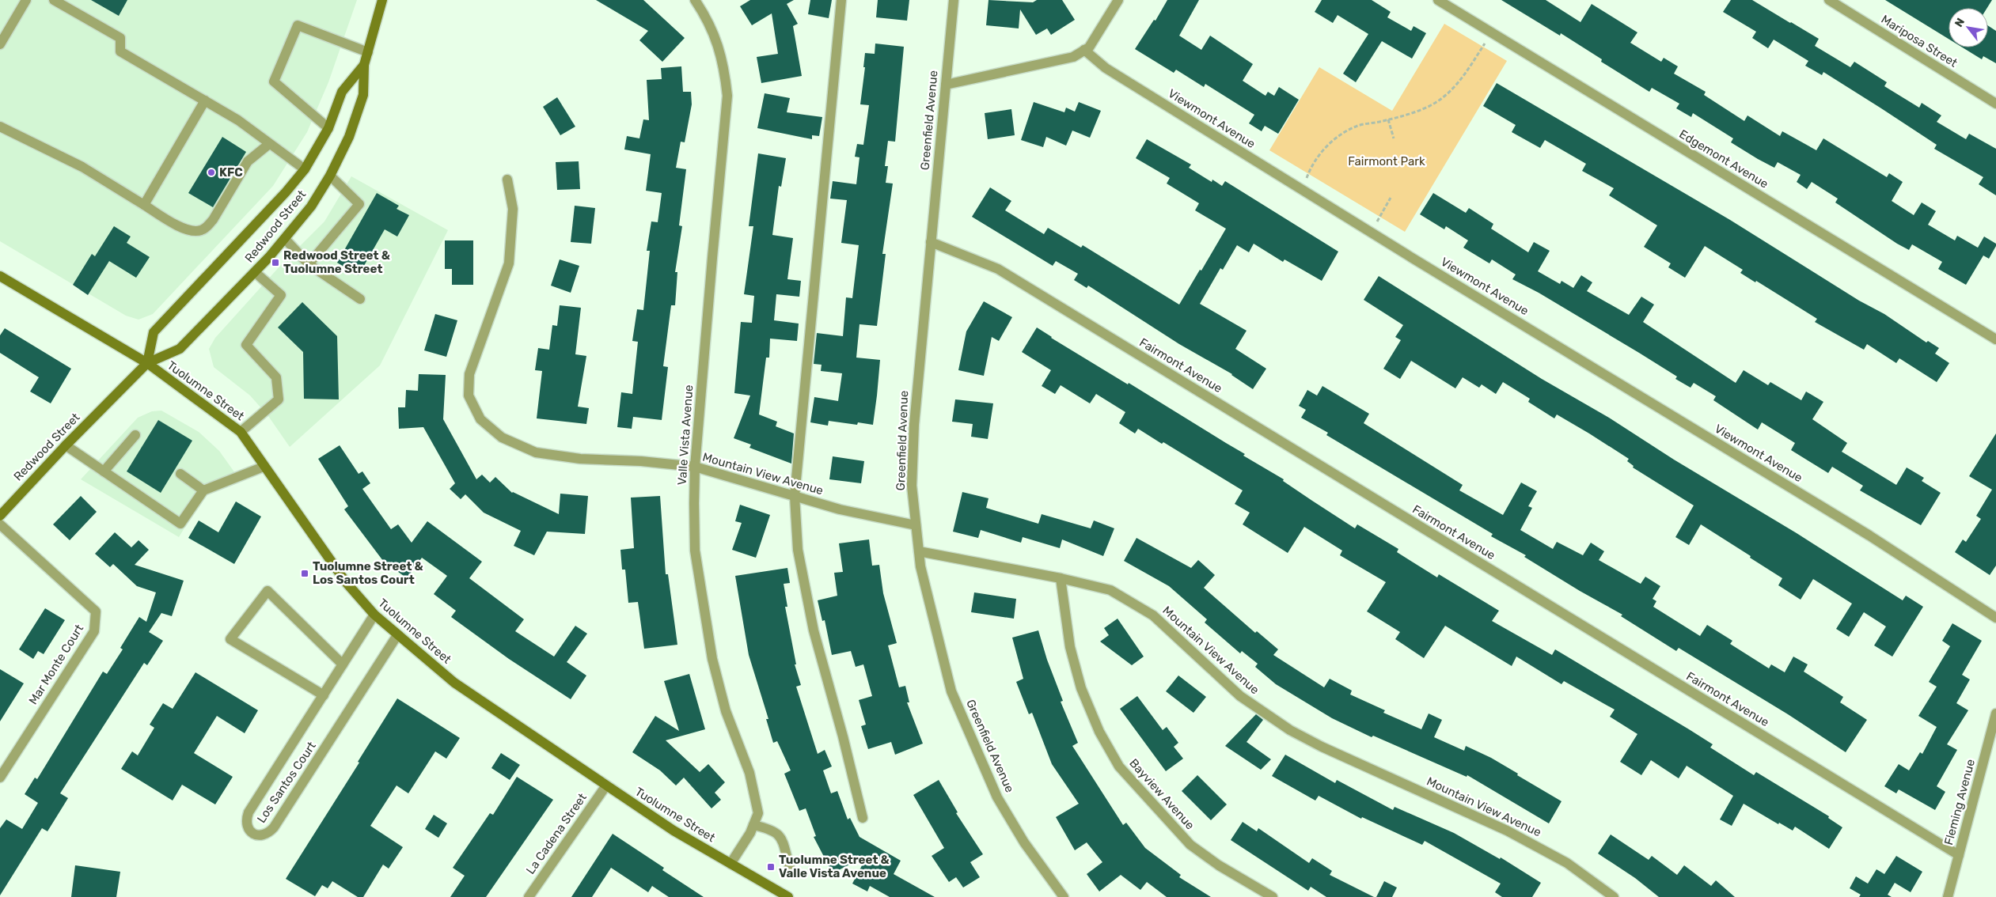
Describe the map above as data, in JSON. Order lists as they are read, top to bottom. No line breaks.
{"streets":{"main road":["Redwood Street","Tuolumne Street"],"street":["Mariposa Street","Viewmont Avenue","Greenfield Avenue","Edgemont Avenue","Fairmont Avenue","Valle Vista Avenue","Mountain View Avenue","Mar Monte Court","Los Santos Court","Bayview Avenue","Fleming Avenue","La Cadena Street"]},"crossings":[["Greenfield Avenue","Fairmont Avenue"],["Greenfield Avenue","Mountain View Avenue"],["Redwood Street","Tuolumne Street"],["Fairmont Avenue","Fleming Avenue"],["Tuolumne Street","Los Santos Court"],["Tuolumne Street","La Cadena Street"],["Valle Vista Avenue","Mountain View Avenue"],["Mountain View Avenue","Bayview Avenue"]],"parks":["Fairmont Park"],"places":{"other":["KFC"],"transit":["Redwood Street & Tuolumne Street","Tuolumne Street & Los Santos Court","Tuolumne Street & Valle Vista Avenue"]},"north":"top left"}
